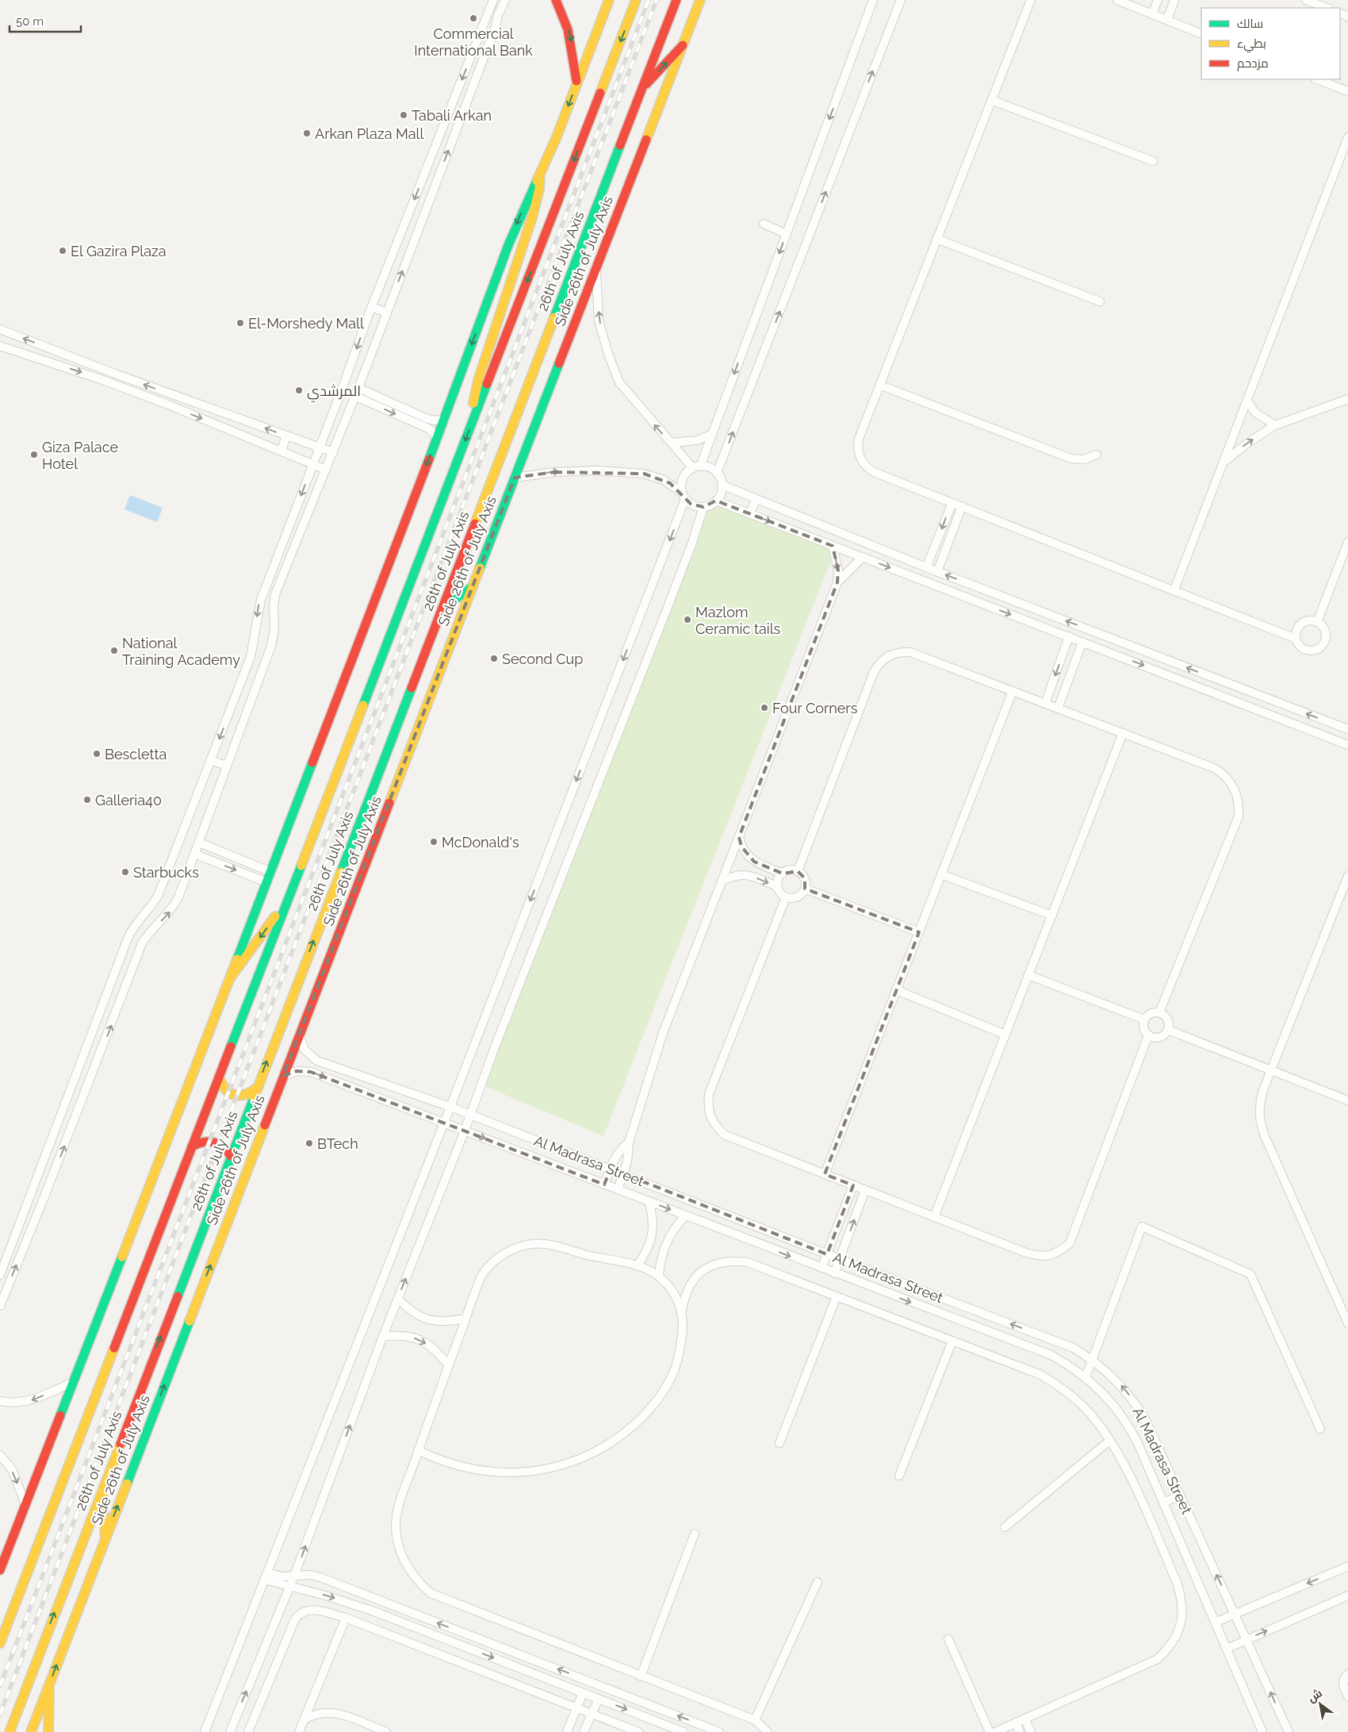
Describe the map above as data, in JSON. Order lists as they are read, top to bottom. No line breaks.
{"streets":{"main road":["26th of July Axis","Side 26th of July Axis"],"street":["Al Madrasa Street"]},"crossings":[["Side 26th of July Axis","Al Madrasa Street"]],"one_way":["Side 26th of July Axis"],"places":["Commercial International Bank","Tabali Arkan","Arkan Plaza Mall","El Gazira Plaza","El-Morshedy Mall","المرشدي","Giza Palace Hotel","Mazlom Ceramic tails","National Training Academy","Second Cup","Four Corners","Bescletta","Galleria40","McDonald's","Starbucks","BTech"],"legend":["سالك","بطيء","مزدحم"],"scale_bar":"50 m","north":"top left"}
